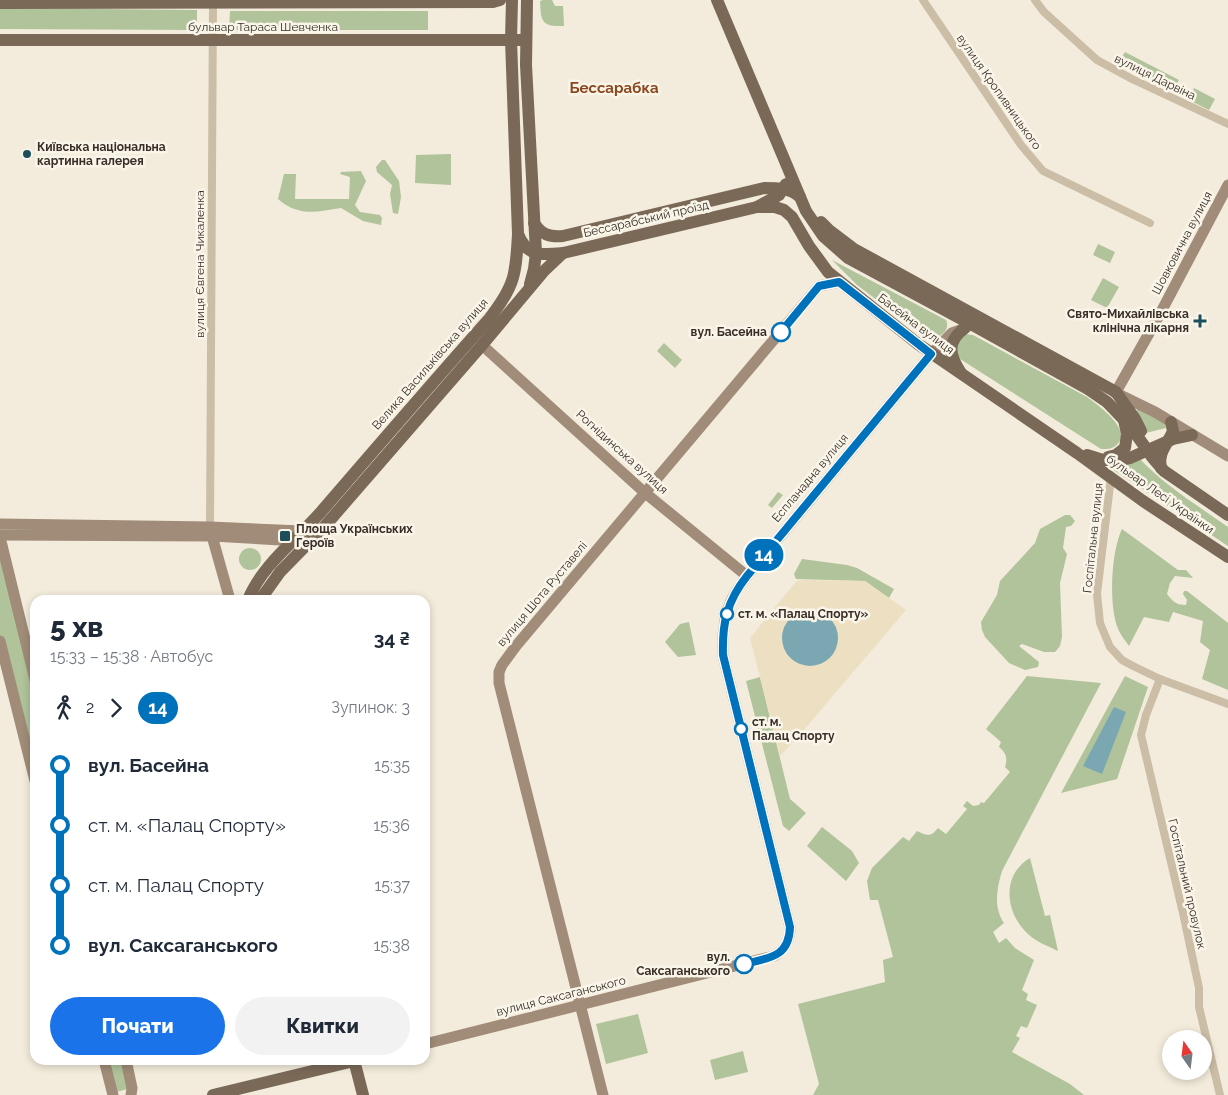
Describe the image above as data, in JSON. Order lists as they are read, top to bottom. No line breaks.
{"streets":{"main road":["бульвар Тараса Шевченка","Бессарабський проїзд","Шовковична вулиця","Басейна вулиця","Велика Васильківська вулиця","Рогнідинська вулиця","Еспланадна вулиця","бульвар Лесі Українки","вулиця Шота Руставелі","вулиця Саксаганського"],"street":["вулиця Дарвіна","вулиця Кропивницького","вулиця Євгена Чикаленка","Госпітальна вулиця","Госпітальний провулок"]},"crossings":[["бульвар Тараса Шевченка","вулиця Євгена Чикаленка"],["бульвар Тараса Шевченка","Велика Васильківська вулиця"],["Бессарабський проїзд","Басейна вулиця"],["Бессарабський проїзд","Велика Васильківська вулиця"],["Шовковична вулиця","Басейна вулиця"],["Басейна вулиця","Еспланадна вулиця"],["Басейна вулиця","бульвар Лесі Українки"],["Басейна вулиця","вулиця Шота Руставелі"],["Велика Васильківська вулиця","Рогнідинська вулиця"],["Рогнідинська вулиця","Еспланадна вулиця"],["Рогнідинська вулиця","вулиця Шота Руставелі"],["Еспланадна вулиця","вулиця Саксаганського"],["бульвар Лесі Українки","Госпітальна вулиця"],["Госпітальна вулиця","Госпітальний провулок"],["вулиця Шота Руставелі","вулиця Саксаганського"]],"districts":["Бессарабка"],"places":{"other":["Київська національна картинна галерея","вул. Басейна","ст. м. «Палац Спорту»","ст. м. Палац Спорту","вул. Саксаганського"],"health":["Свято-Михайлівська клінічна лікарня"],"transit":["Площа Українських Героїв"]},"lines":["bus line 14"],"north":"top","page":{"on_map":"14","heading":["5 хв","15:33 – 15:38 · Автобус","34 ₴"],"legs":["2","14","Зупинок: 3"],"list":[{"name":"вул. Басейна","value":"15:35"},{"name":"ст. м. «Палац Спорту»","value":"15:36"},{"name":"ст. м. Палац Спорту","value":"15:37"},{"name":"вул. Саксаганського","value":"15:38"}],"buttons":["Почати","Квитки"]}}
